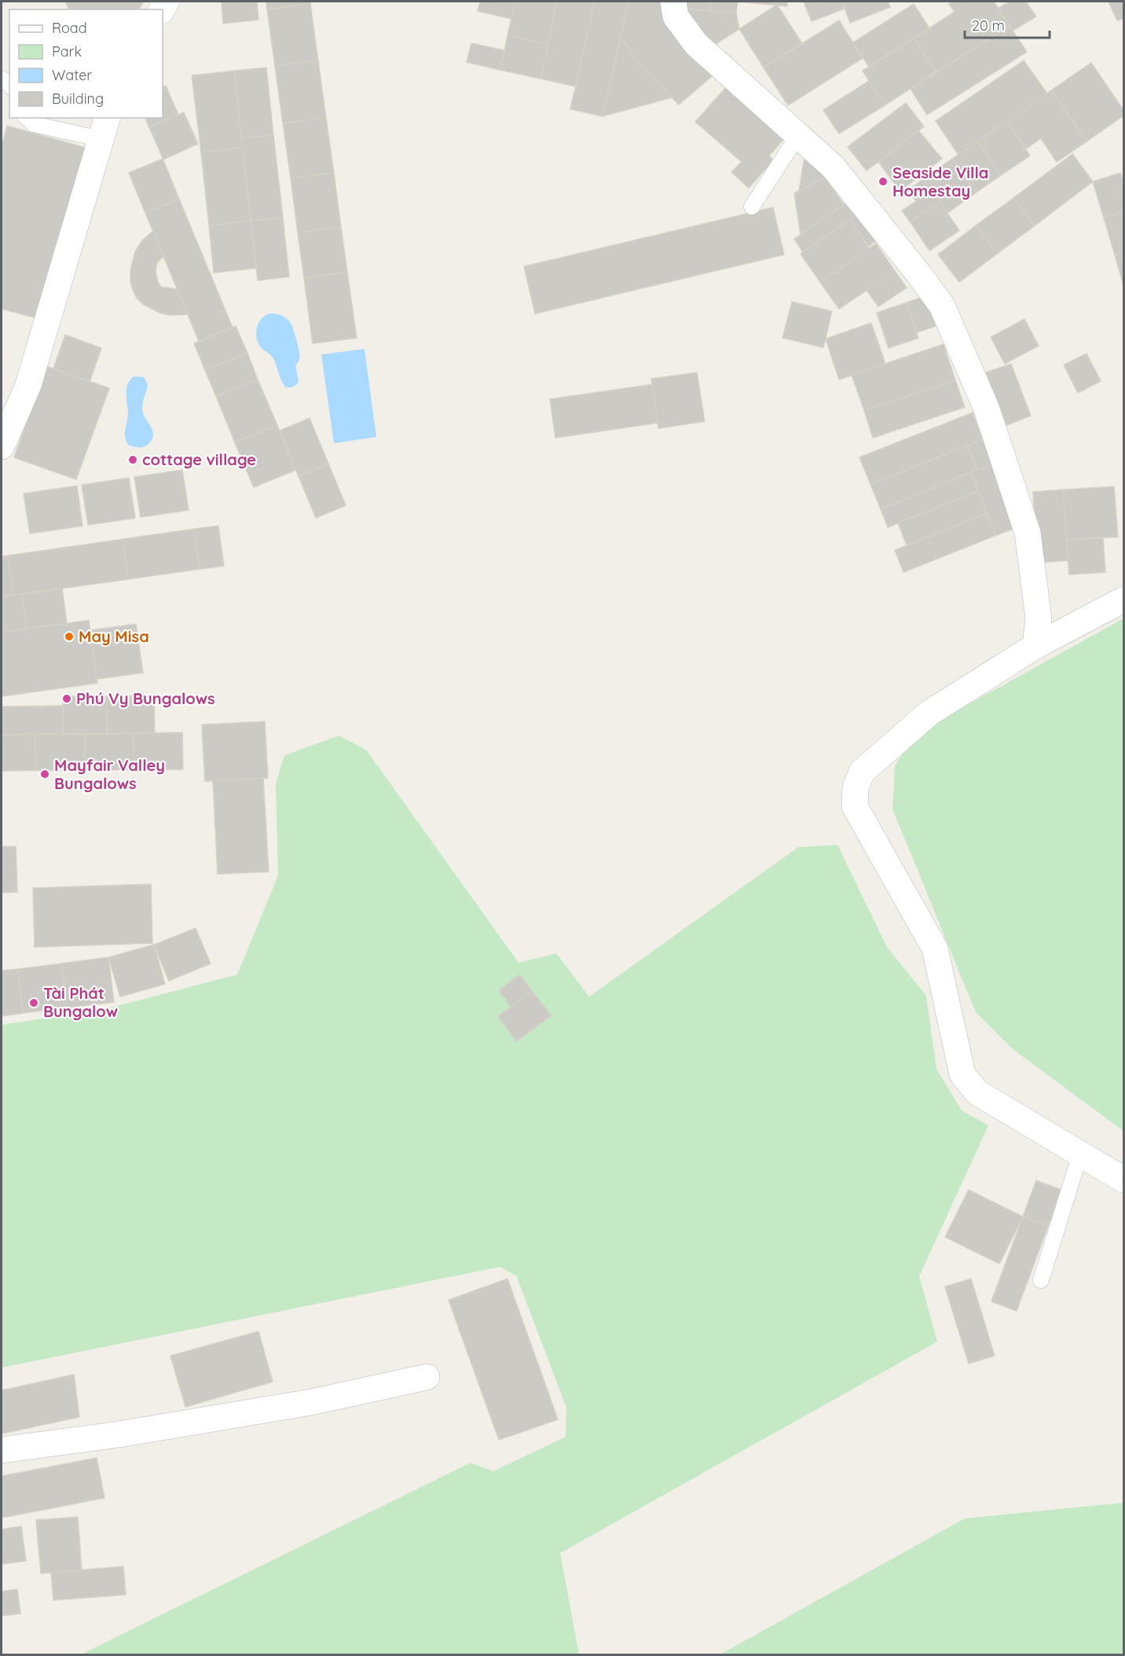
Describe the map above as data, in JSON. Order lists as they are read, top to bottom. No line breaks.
{"places":["Seaside Villa Homestay","cottage village","May Misa","Phú Vy Bungalows","Mayfair Valley Bungalows","Tài Phát Bungalow"],"legend":["Road","Park","Water","Building"],"scale_bar":"20 m"}
